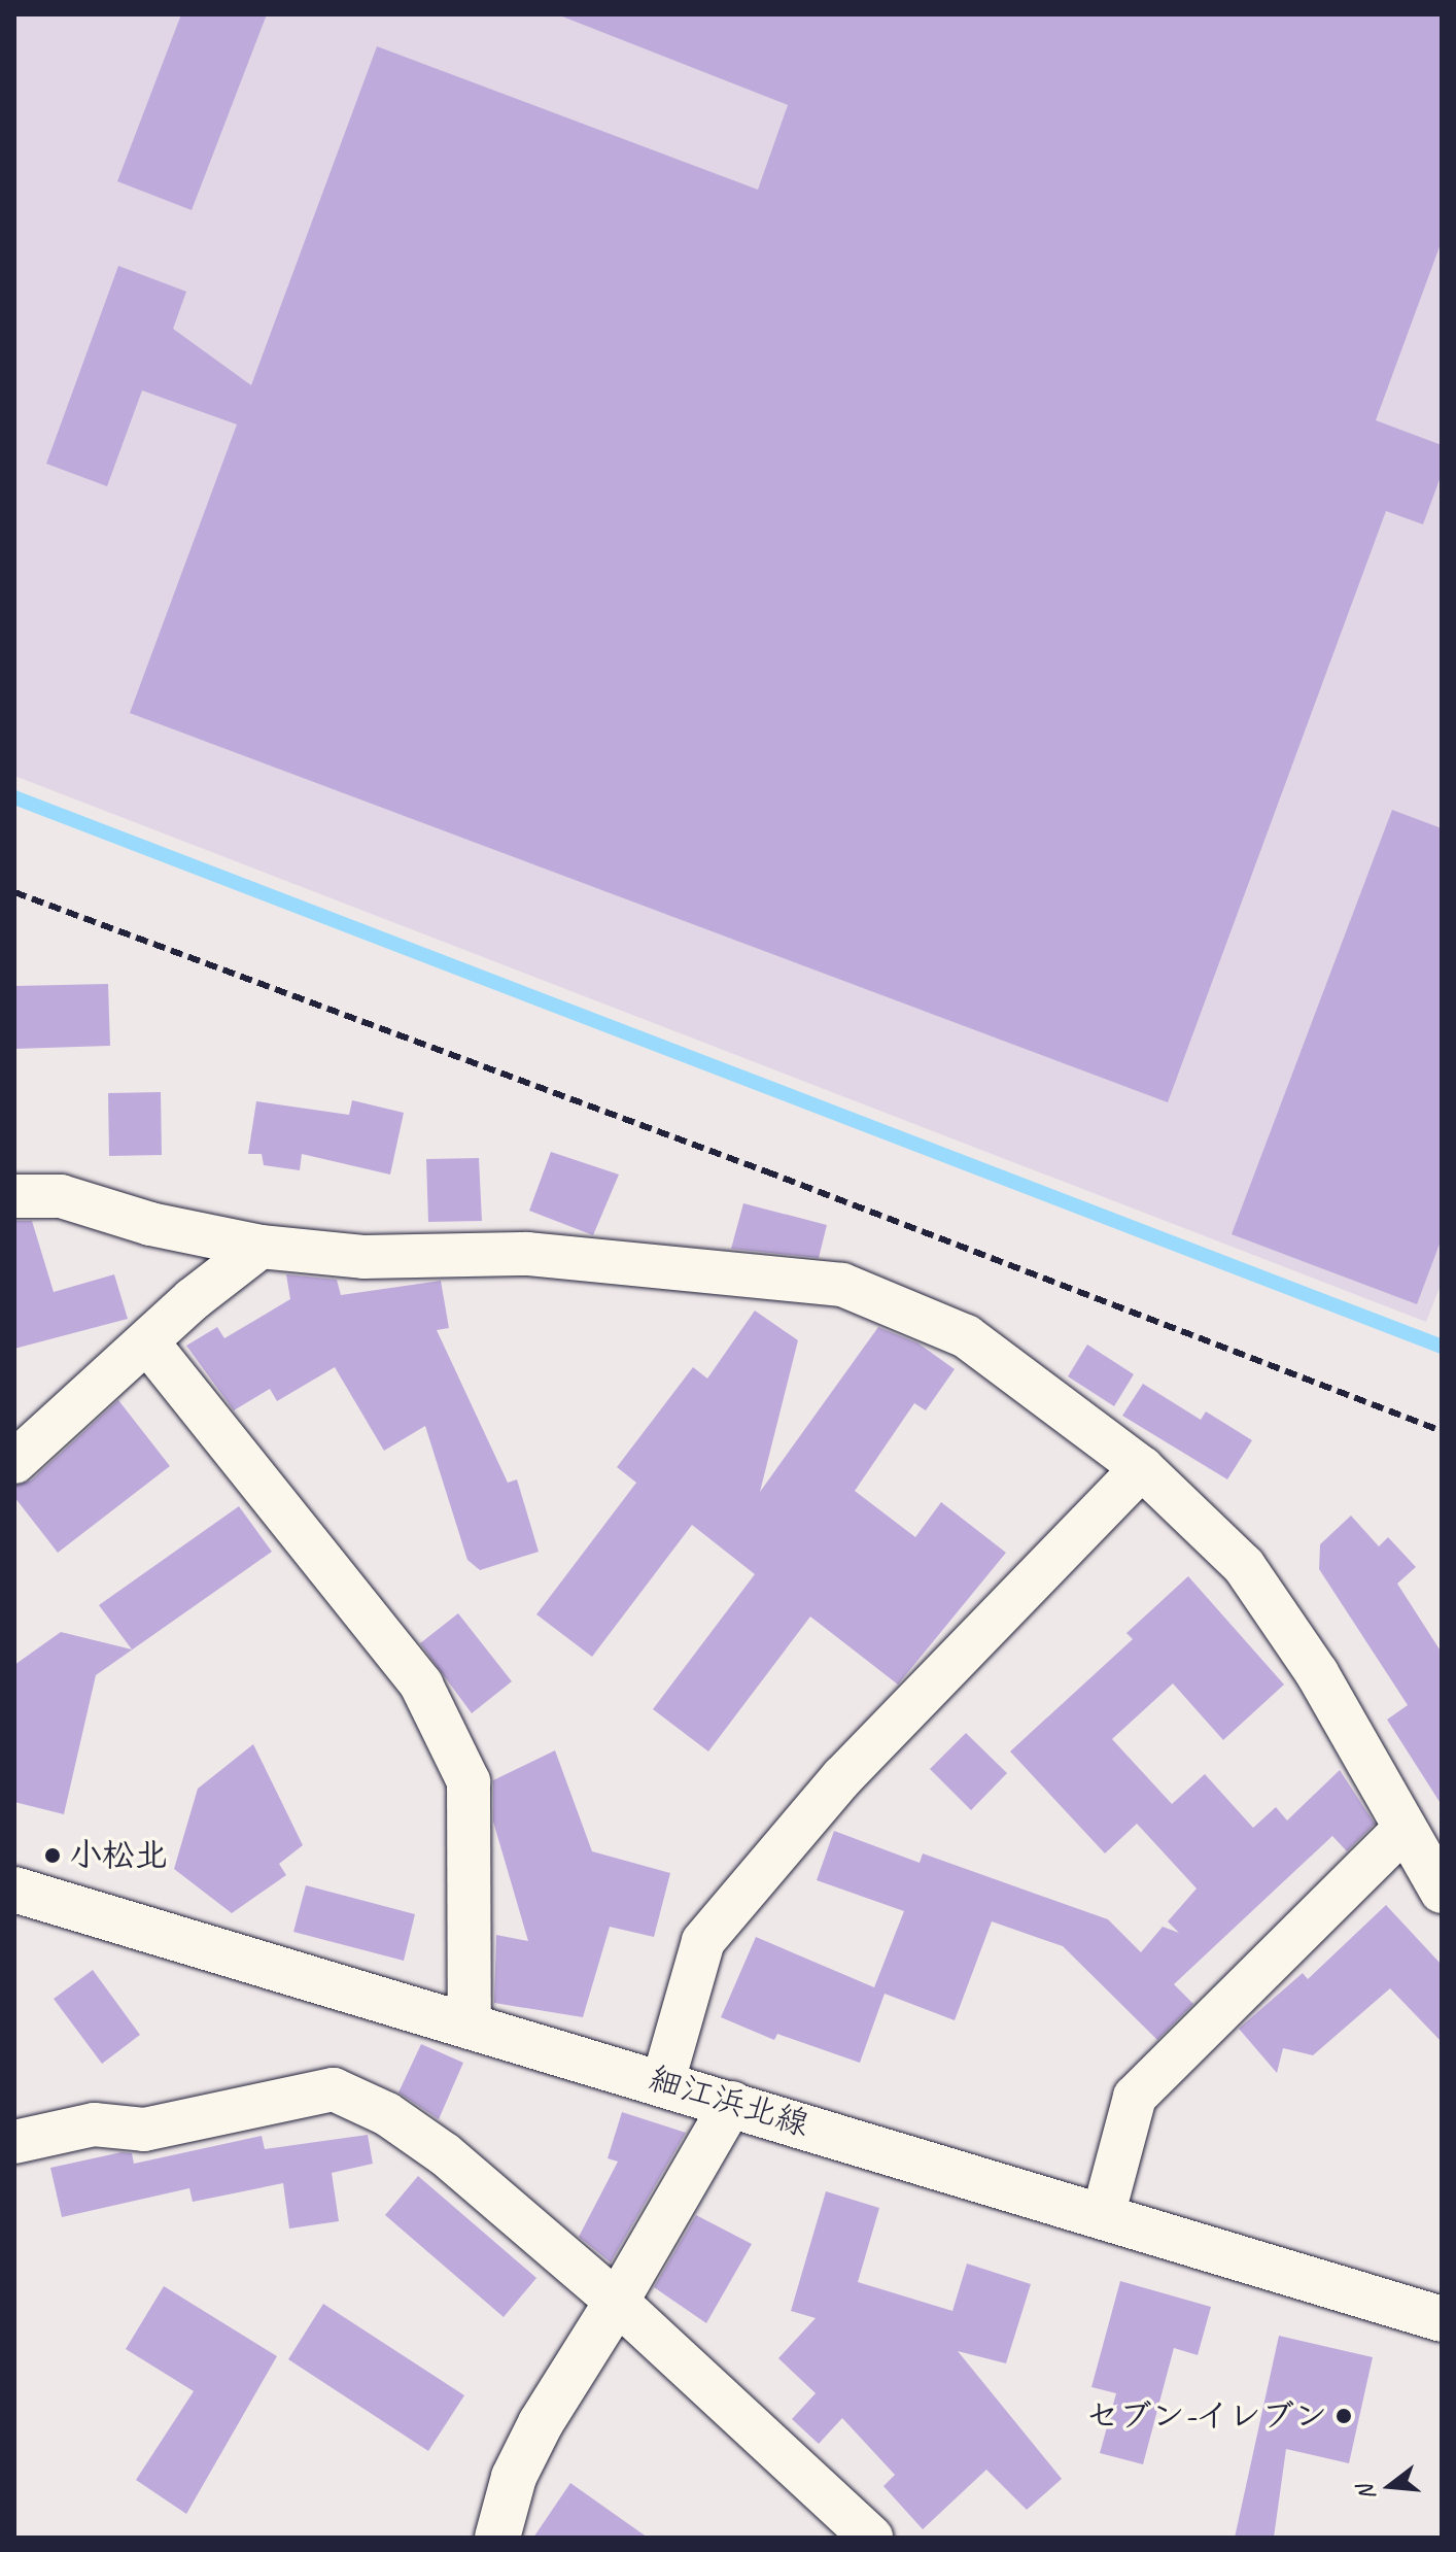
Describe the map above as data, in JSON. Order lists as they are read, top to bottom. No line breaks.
{"streets":{"main road":["細江浜北線"]},"places":["小松北","セブン-イレブン"],"north":"left"}
